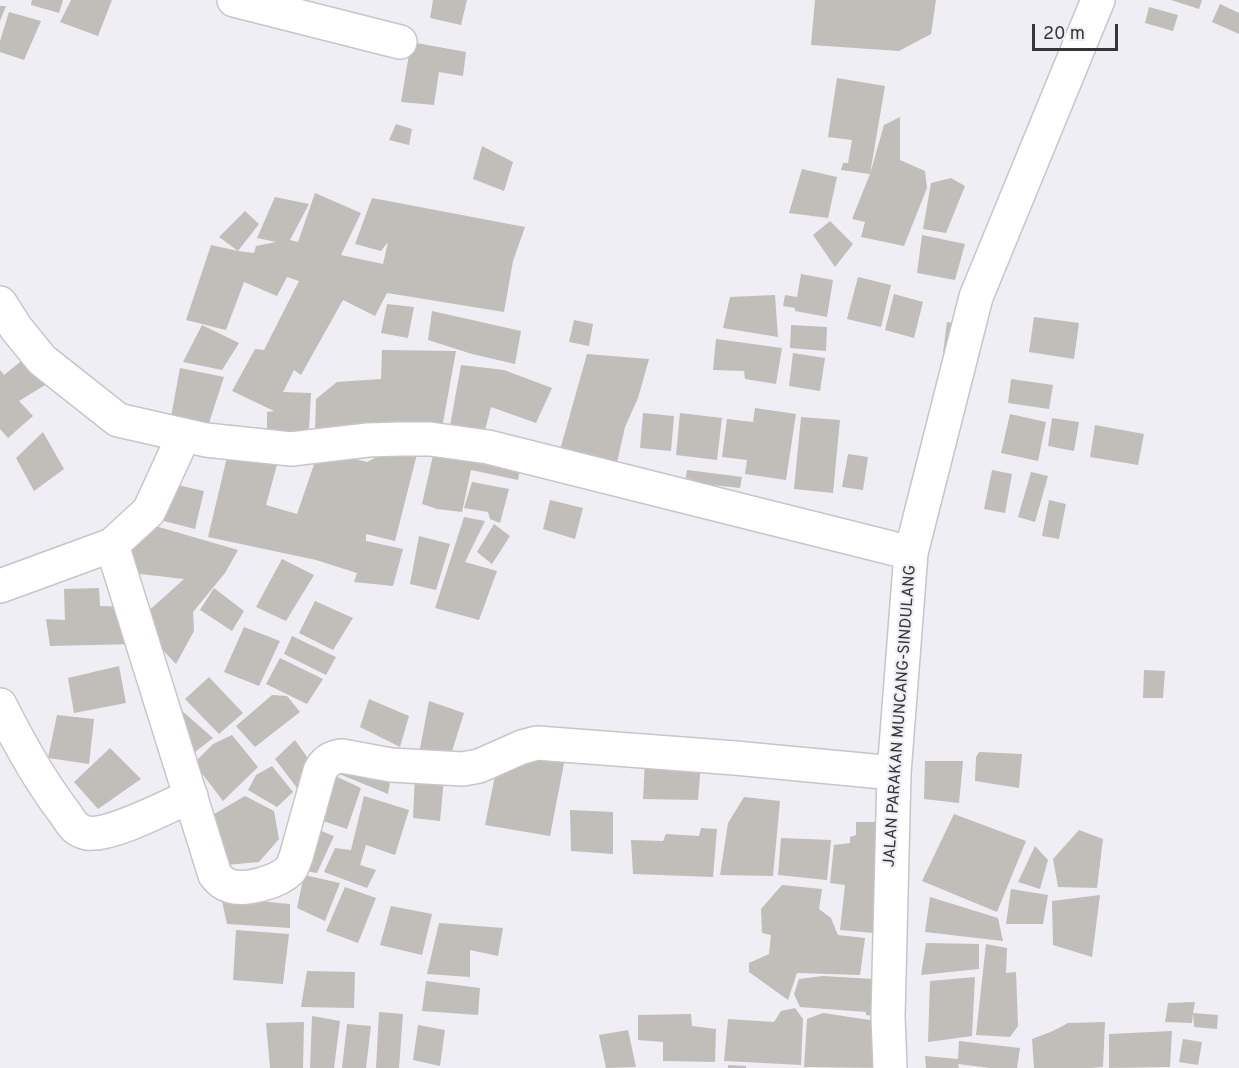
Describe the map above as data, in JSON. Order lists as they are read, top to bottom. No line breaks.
{"streets":{"street":["JALAN PARAKAN MUNCANG-SINDULANG"]},"scale_bar":"20 m"}
